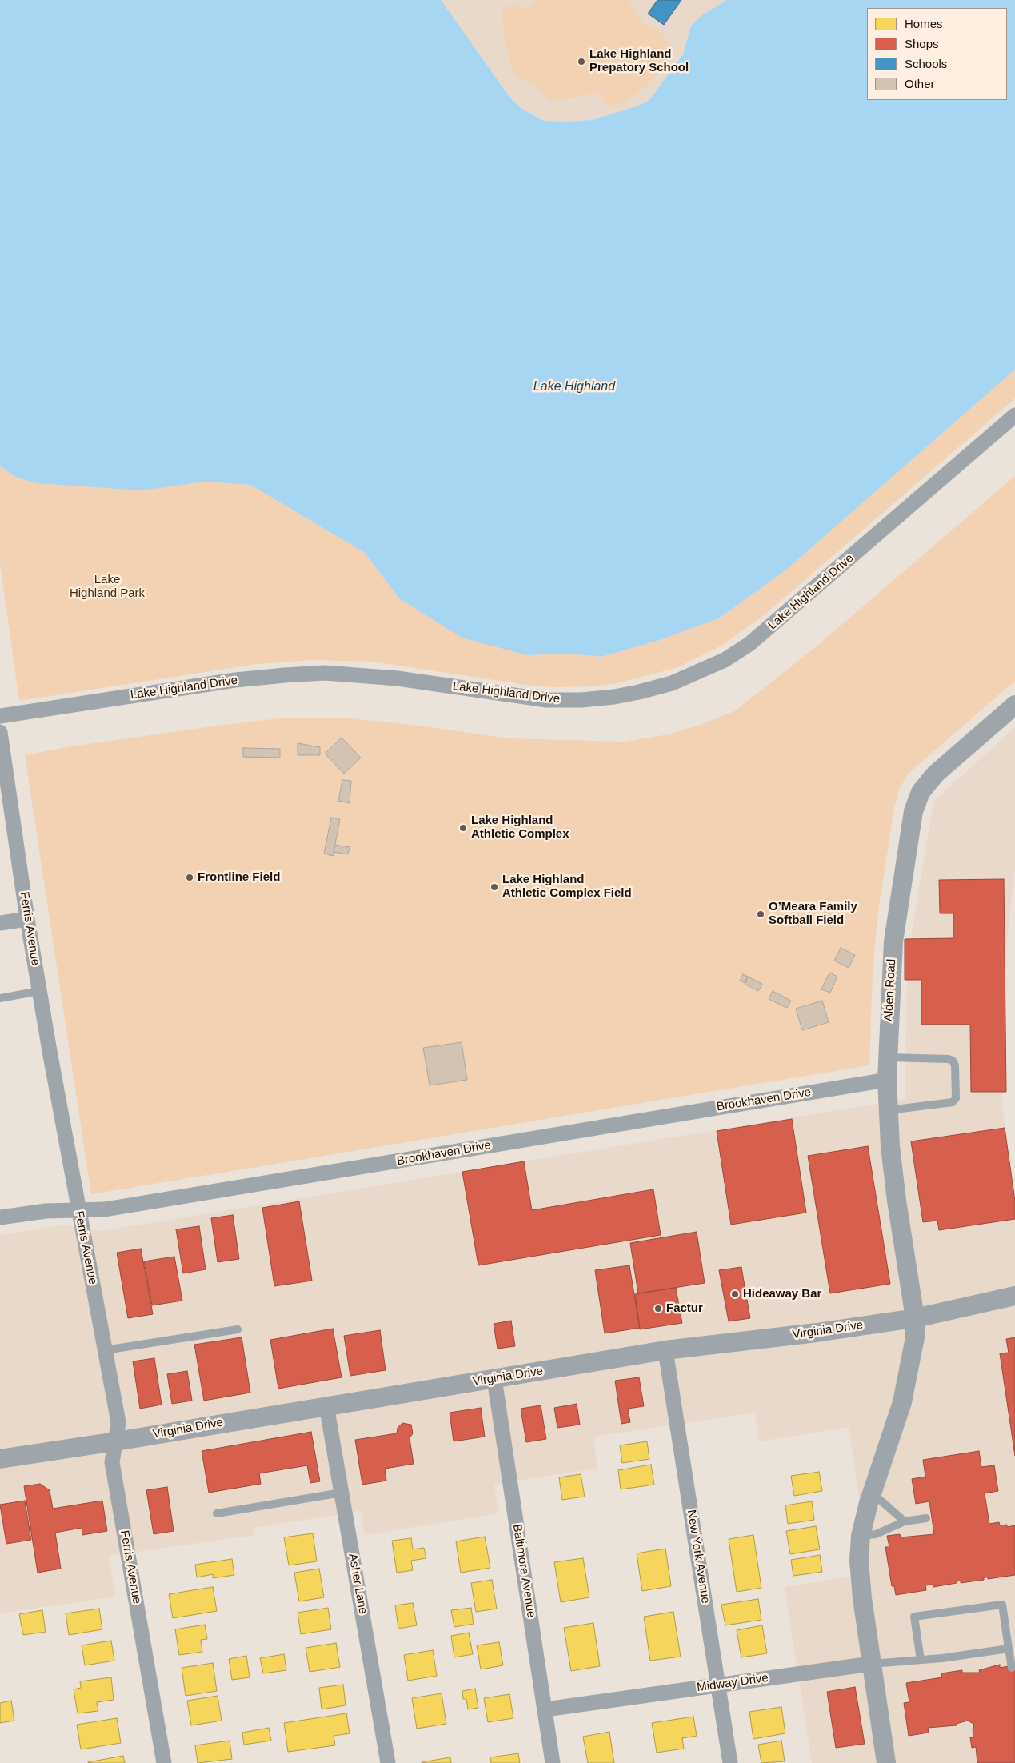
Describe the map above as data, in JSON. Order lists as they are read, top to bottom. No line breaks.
{"streets":{"street":["Lake Highland Drive","Ferris Avenue","Alden Road","Brookhaven Drive","Virginia Drive","New York Avenue","Baltimore Avenue","Asher Lane","Midway Drive"]},"crossings":[["Ferris Avenue","Brookhaven Drive"],["Ferris Avenue","Virginia Drive"],["Alden Road","Brookhaven Drive"],["Alden Road","Virginia Drive"],["Alden Road","Midway Drive"],["Virginia Drive","New York Avenue"],["Virginia Drive","Baltimore Avenue"],["Virginia Drive","Asher Lane"],["New York Avenue","Midway Drive"],["Baltimore Avenue","Midway Drive"]],"water":["Lake Highland"],"parks":["Lake Highland Park"],"places":["Lake Highland Prepatory School","Lake Highland Athletic Complex","Frontline Field","Lake Highland Athletic Complex Field","O’Meara Family Softball Field","Hideaway Bar","Factur"],"legend":["Homes","Shops","Schools","Other"]}
